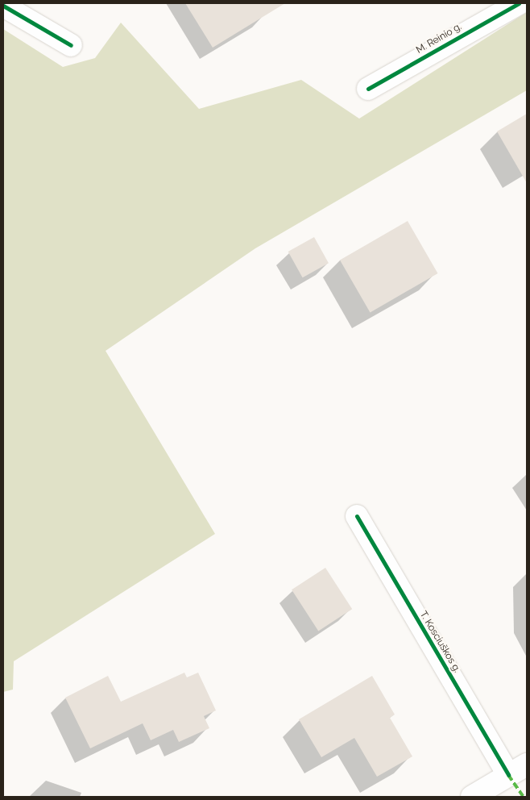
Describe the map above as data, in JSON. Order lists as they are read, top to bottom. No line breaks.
{"streets":{"street":["M. Reinio g.","T. Kosciuškos g."]}}
